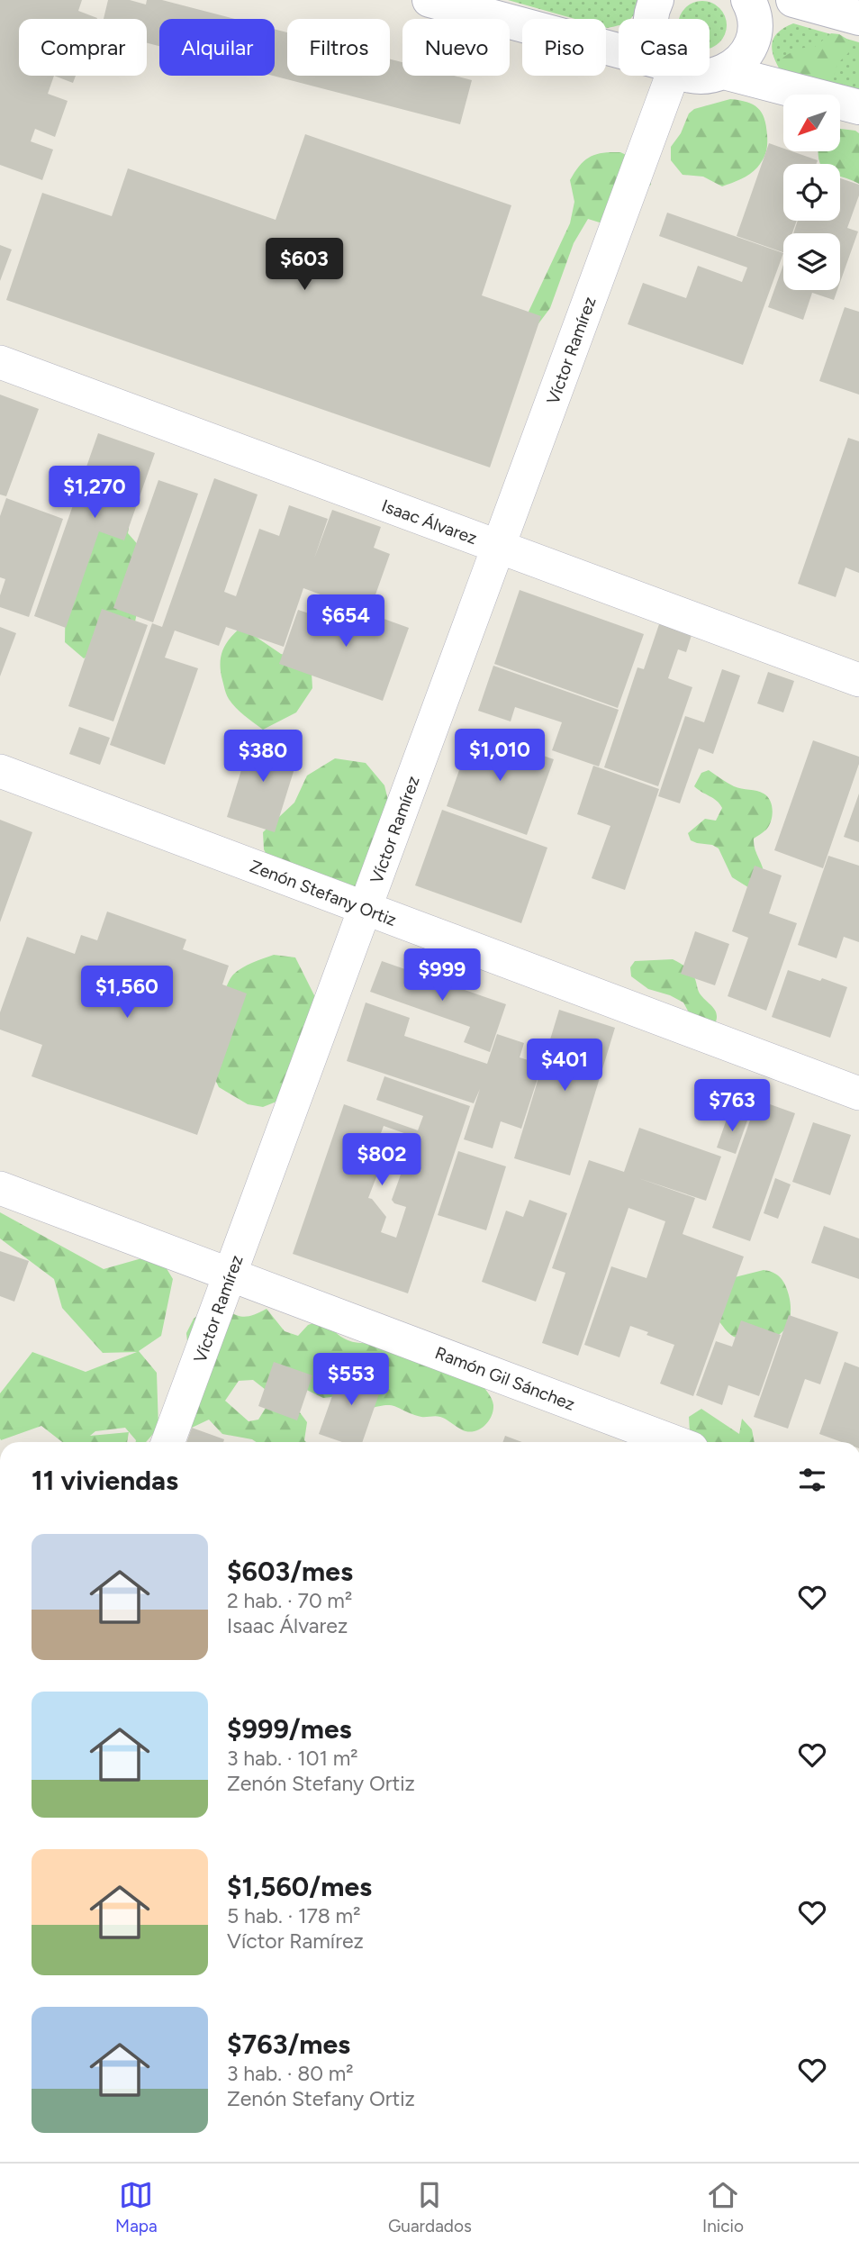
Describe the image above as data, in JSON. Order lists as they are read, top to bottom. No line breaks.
{"streets":{"street":["Víctor Ramírez","Isaac Álvarez","Zenón Stefany Ortiz","Ramón Gil Sánchez"]},"crossings":[["Víctor Ramírez","Isaac Álvarez"],["Víctor Ramírez","Zenón Stefany Ortiz"],["Víctor Ramírez","Ramón Gil Sánchez"]],"north":"bottom left","page":{"chip":["Comprar","Alquilar","Filtros","Nuevo","Piso","Casa"],"price":["$603","$1,270","$654","$1,010","$380","$999","$1,560","$401","$763","$802","$553"],"heading":"11 viviendas","list":[{"name":"$603/mes","note":"2 hab. · 70 m² · Isaac Álvarez"},{"name":"$999/mes","note":"3 hab. · 101 m² · Zenón Stefany Ortiz"},{"name":"$1,560/mes","note":"5 hab. · 178 m² · Víctor Ramírez"},{"name":"$763/mes","note":"3 hab. · 80 m² · Zenón Stefany Ortiz"}],"tabs":["Mapa","Guardados","Inicio"]}}
